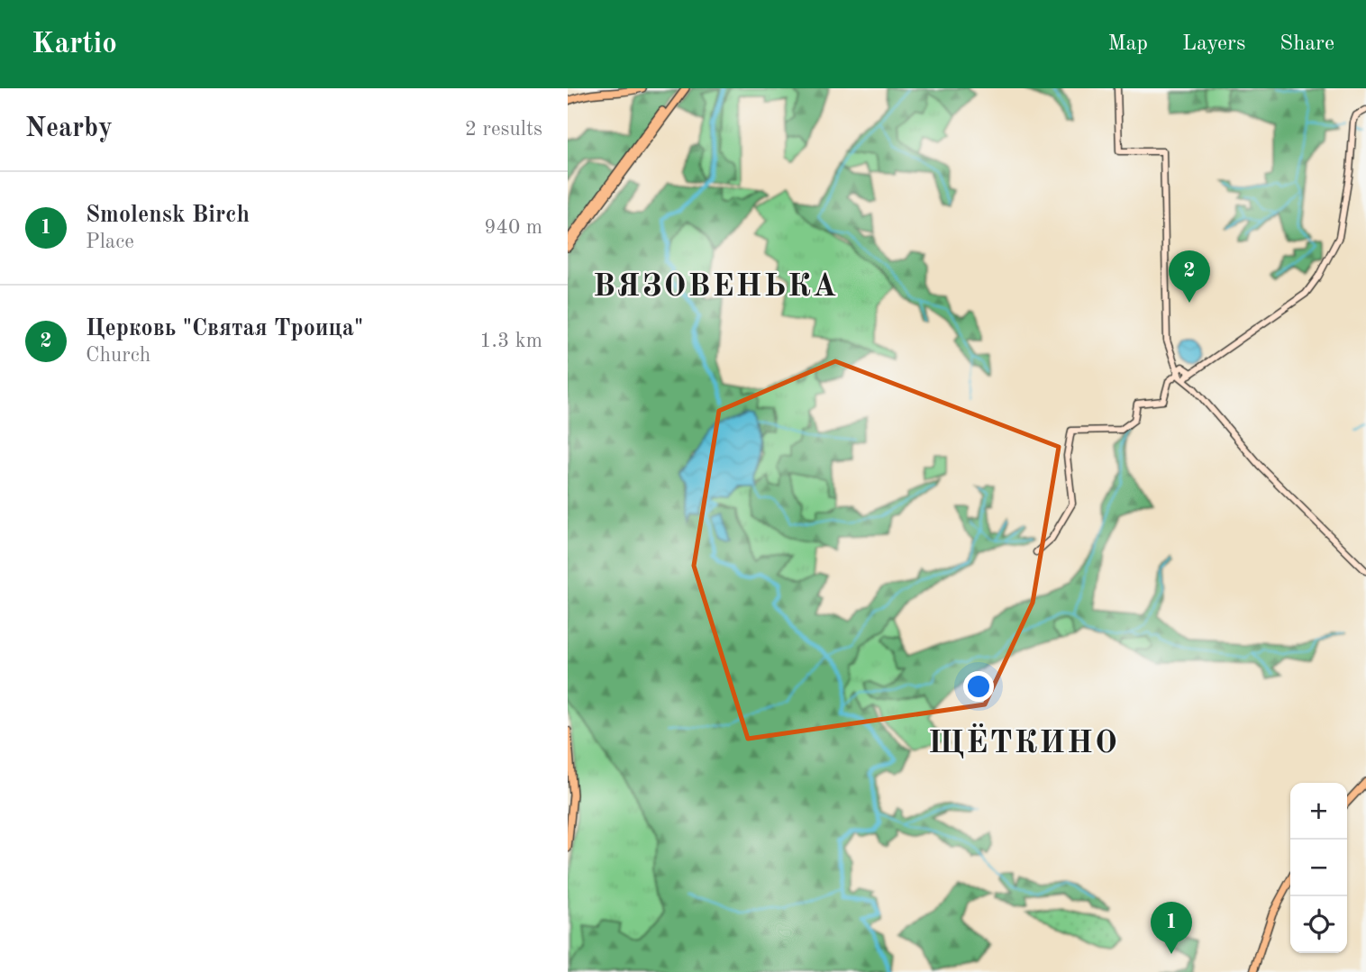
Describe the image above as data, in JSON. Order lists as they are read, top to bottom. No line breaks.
{"districts":["ВЯЗОВЕНЬКА","ЩЁТКИНО"],"page":{"header":"Kartio","nav":["Map","Layers","Share"],"heading":["Nearby","2 results"],"list":[{"mark":"1","name":"Smolensk Birch","note":"Place","value":"940 m"},{"mark":"2","name":"Церковь \"Святая Троица\"","note":"Church","value":"1.3 km"}],"pins":["2","1"],"map_buttons":["+","−"]}}
